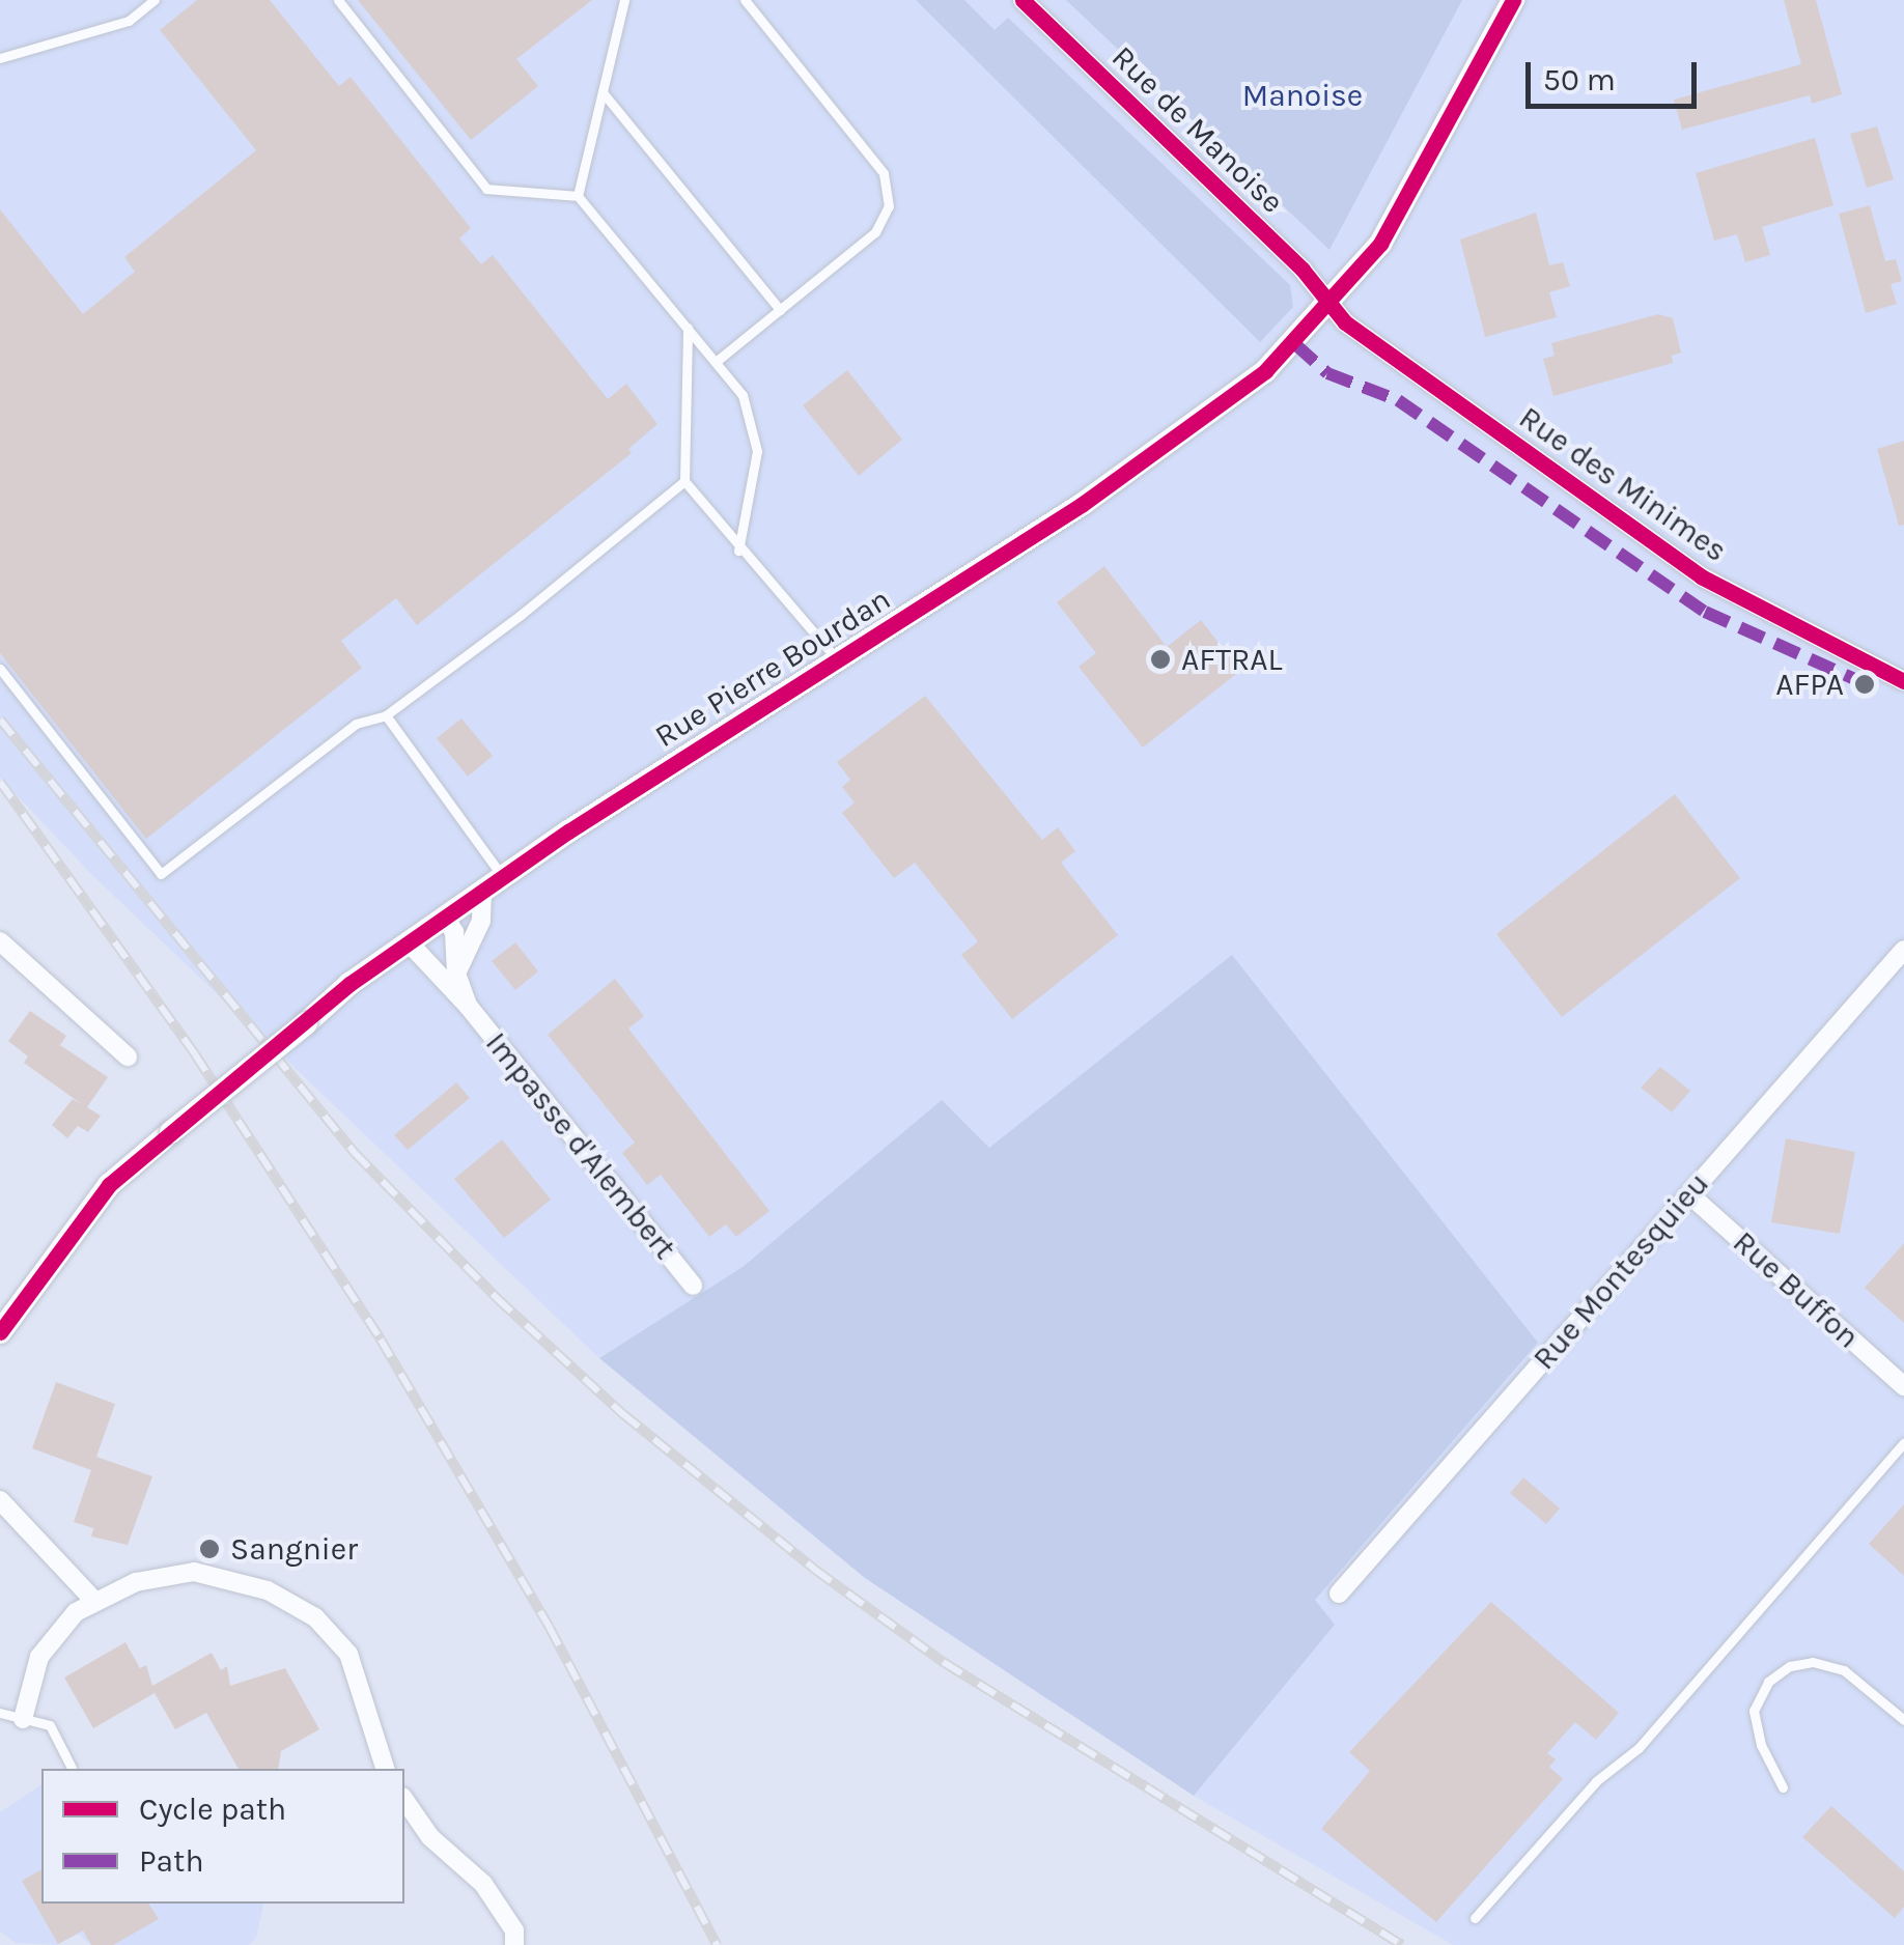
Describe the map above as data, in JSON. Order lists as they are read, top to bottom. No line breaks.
{"streets":{"street":["Rue de Manoise","Rue des Minimes","Rue Pierre Bourdan","Impasse d'Alembert","Rue Montesquieu","Rue Buffon"]},"crossings":[["Rue de Manoise","Rue des Minimes"],["Rue de Manoise","Rue Pierre Bourdan"],["Rue des Minimes","Rue Pierre Bourdan"],["Rue Pierre Bourdan","Impasse d'Alembert"],["Rue Montesquieu","Rue Buffon"]],"parks":["Manoise"],"places":["AFTRAL","AFPA","Sangnier"],"legend":["Cycle path","Path"],"scale_bar":"50 m"}
